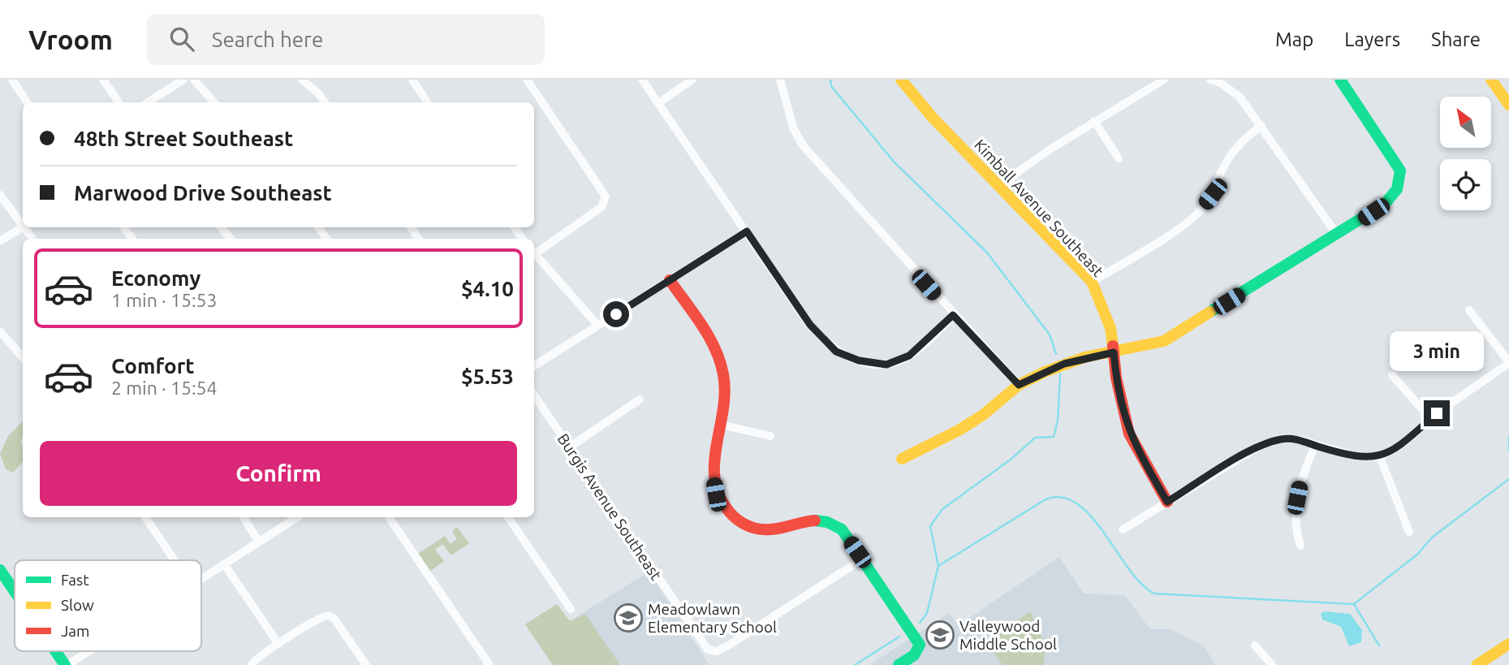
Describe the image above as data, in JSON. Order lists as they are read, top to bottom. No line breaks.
{"streets":{"street":["Kimball Avenue Southeast","Burgis Avenue Southeast"]},"places":{"school or university":["Meadowlawn Elementary School","Valleywood Middle School"]},"legend":["Fast","Slow","Jam"],"north":"top left","page":{"header":"Vroom","search":"Search here","nav":["Map","Layers","Share"],"banner":["48th Street Southeast","Marwood Drive Southeast"],"list":[{"name":"Economy","note":"1 min · 15:53","value":"$4.10"},{"name":"Comfort","note":"2 min · 15:54","value":"$5.53"}],"bubble":"3 min","buttons":"Confirm"}}
